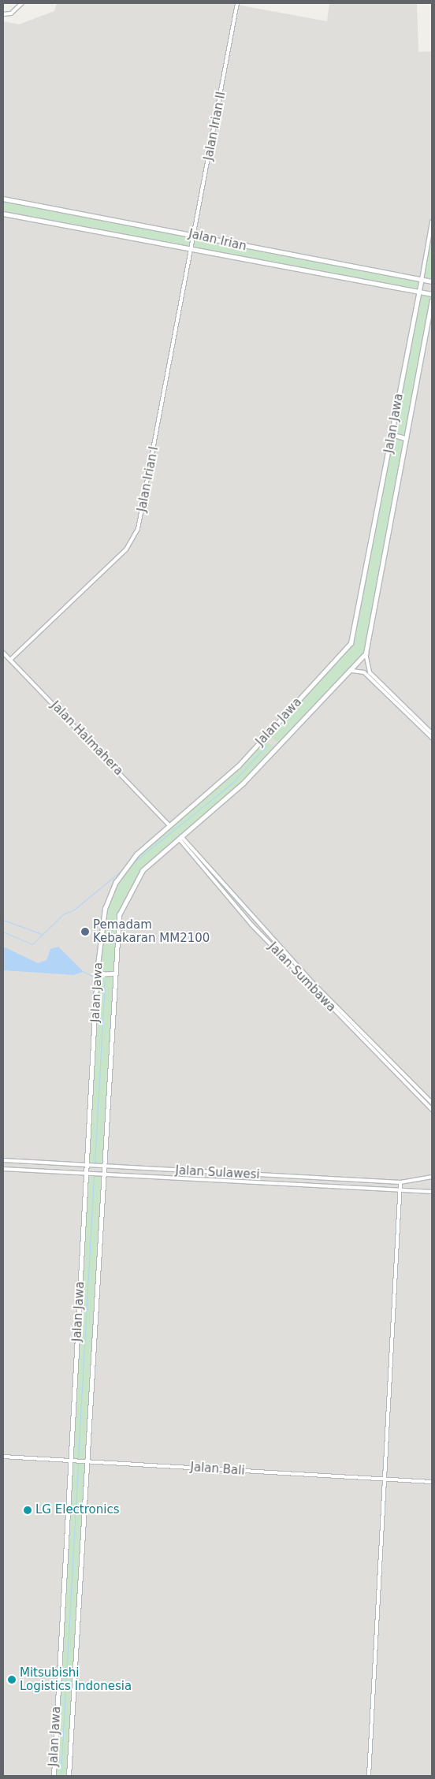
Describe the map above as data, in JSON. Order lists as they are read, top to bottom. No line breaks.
{"streets":{"street":["Jalan Irian II","Jalan Irian","Jalan Jawa","Jalan Irian I","Jalan Halmahera","Jalan Sumbawa","Jalan Sulawesi","Jalan Bali"]},"crossings":[["Jalan Irian II","Jalan Irian"],["Jalan Irian II","Jalan Irian I"],["Jalan Irian","Jalan Jawa"],["Jalan Irian","Jalan Irian I"],["Jalan Jawa","Jalan Halmahera"],["Jalan Jawa","Jalan Sumbawa"],["Jalan Jawa","Jalan Sulawesi"],["Jalan Jawa","Jalan Bali"],["Jalan Irian I","Jalan Halmahera"]],"places":["Pemadam Kebakaran MM2100","LG Electronics","Mitsubishi Logistics Indonesia"]}
